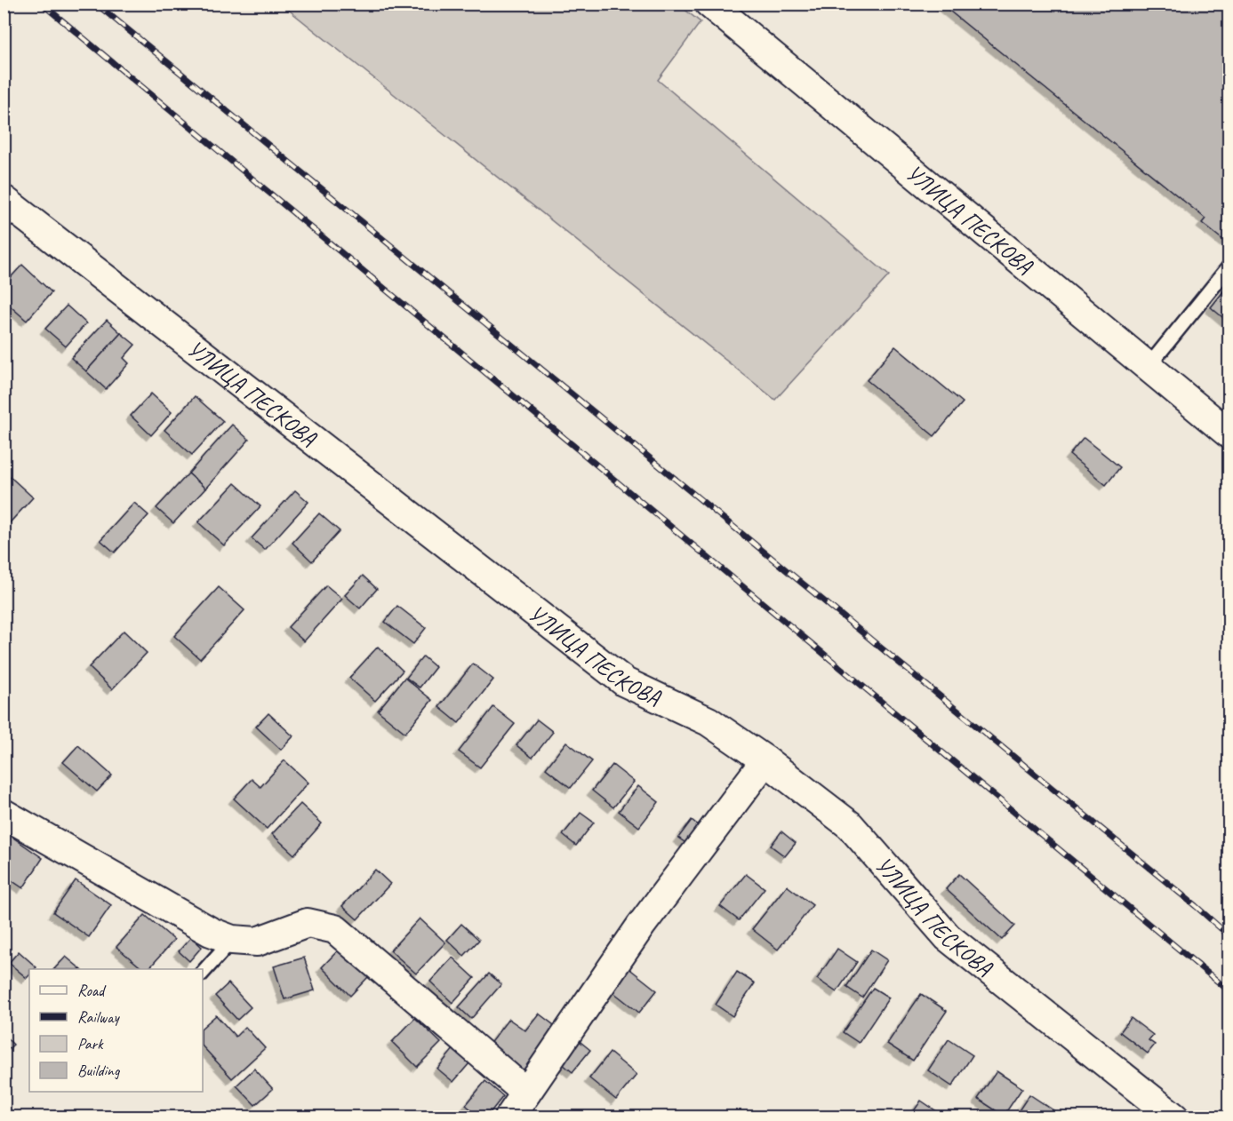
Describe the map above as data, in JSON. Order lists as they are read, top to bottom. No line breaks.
{"streets":{"street":["УЛИЦА ПЕСКОВА"]},"legend":["Road","Railway","Park","Building"]}
